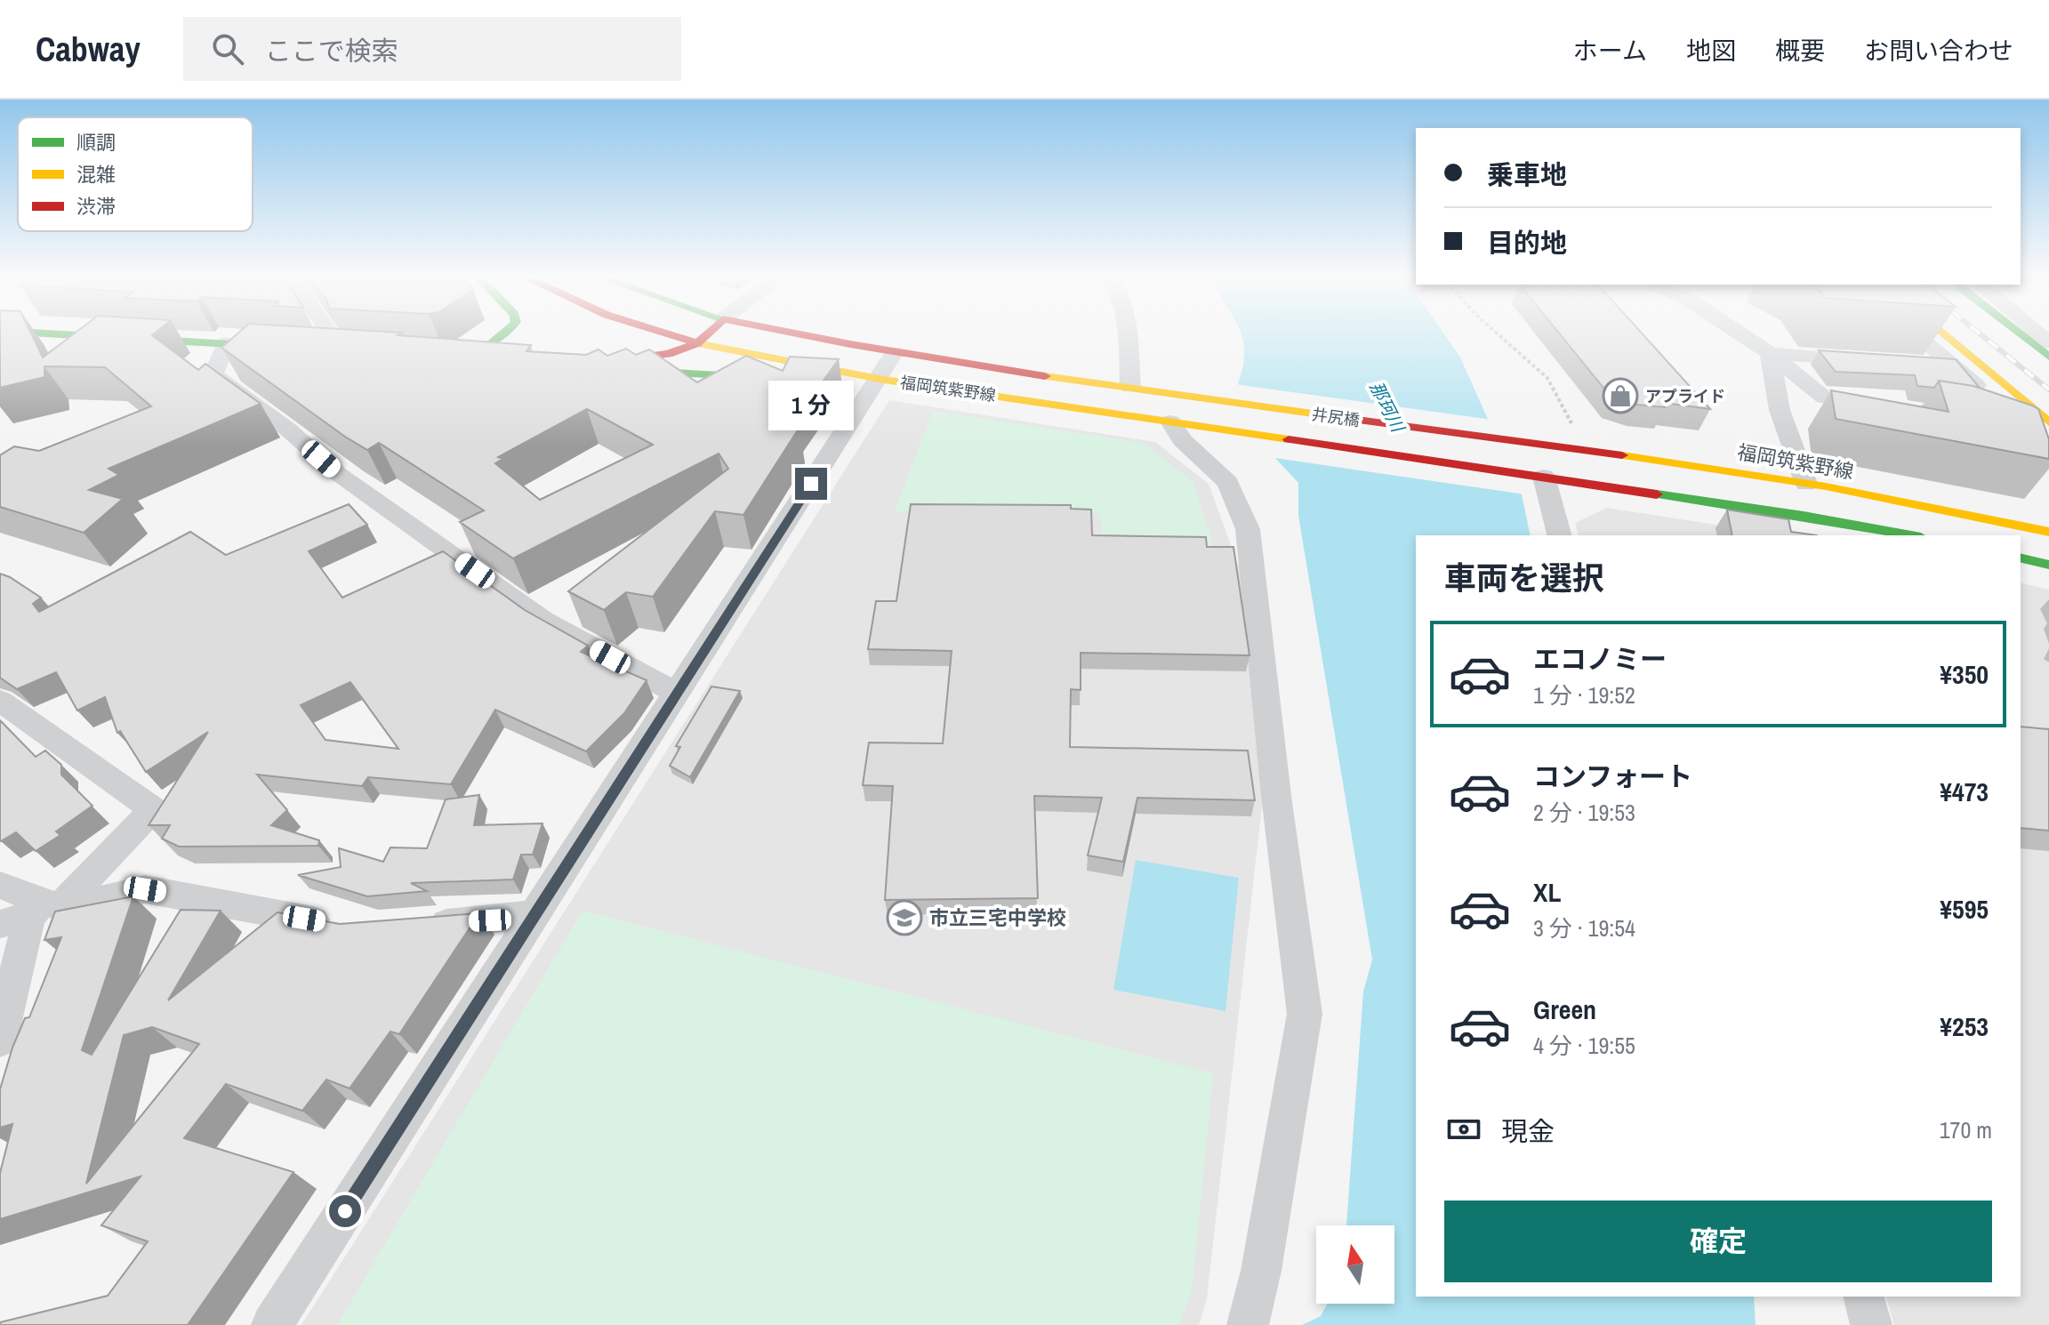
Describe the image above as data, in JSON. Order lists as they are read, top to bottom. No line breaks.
{"streets":{"main road":["福岡筑紫野線","井尻橋"]},"crossings":[["福岡筑紫野線","井尻橋"]],"water":["那珂川"],"places":{"shop":["アプライド"],"school or university":["市立三宅中学校"]},"legend":["順調","混雑","渋滞"],"north":"top","page":{"header":"Cabway","search":"ここで検索","nav":["ホーム","地図","概要","お問い合わせ"],"banner":["乗車地","目的地"],"bubble":"1 分","heading":"車両を選択","list":[{"name":"エコノミー","note":"1 分 · 19:52","value":"¥350"},{"name":"コンフォート","note":"2 分 · 19:53","value":"¥473"},{"name":"XL","note":"3 分 · 19:54","value":"¥595"},{"name":"Green","note":"4 分 · 19:55","value":"¥253"}],"pay":["現金","170 m"],"buttons":"確定"}}
